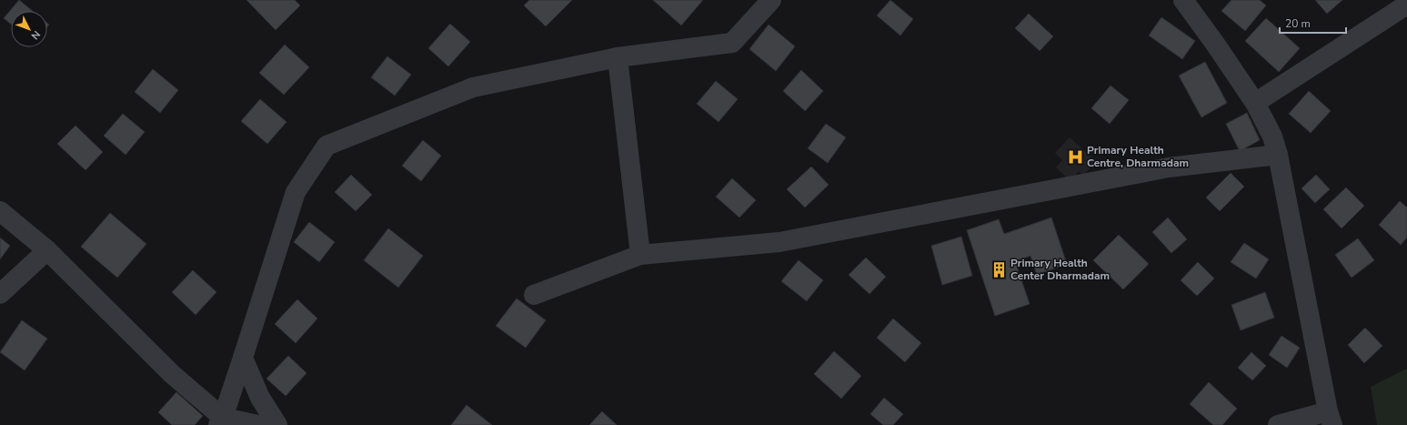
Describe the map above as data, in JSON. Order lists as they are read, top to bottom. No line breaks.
{"places":{"hospital":["Primary Health Centre, Dharmadam"],"building":["Primary Health Center Dharmadam"]},"scale_bar":"20 m","north":"bottom right"}
